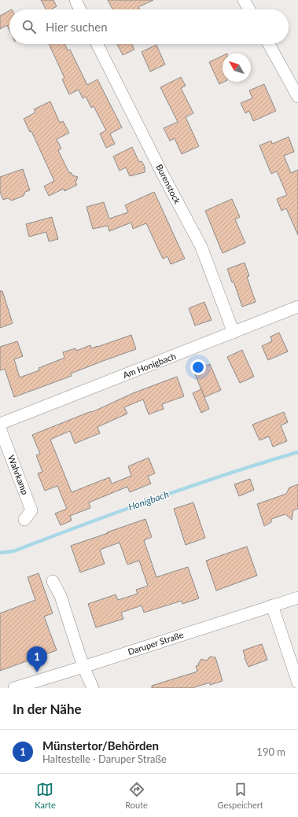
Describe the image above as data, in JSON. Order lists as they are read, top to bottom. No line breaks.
{"streets":{"street":["Burenstock","Am Honigbach","Wahrkamp","Daruper Straße"]},"crossings":[["Burenstock","Am Honigbach"]],"water":["Honigbach"],"north":"top left","page":{"search":"Hier suchen","pins":"1","heading":"In der Nähe","list":[{"mark":"1","name":"Münstertor/Behörden","note":"Haltestelle · Daruper Straße","value":"190 m"}],"nav":["Karte","Route","Gespeichert"]}}
